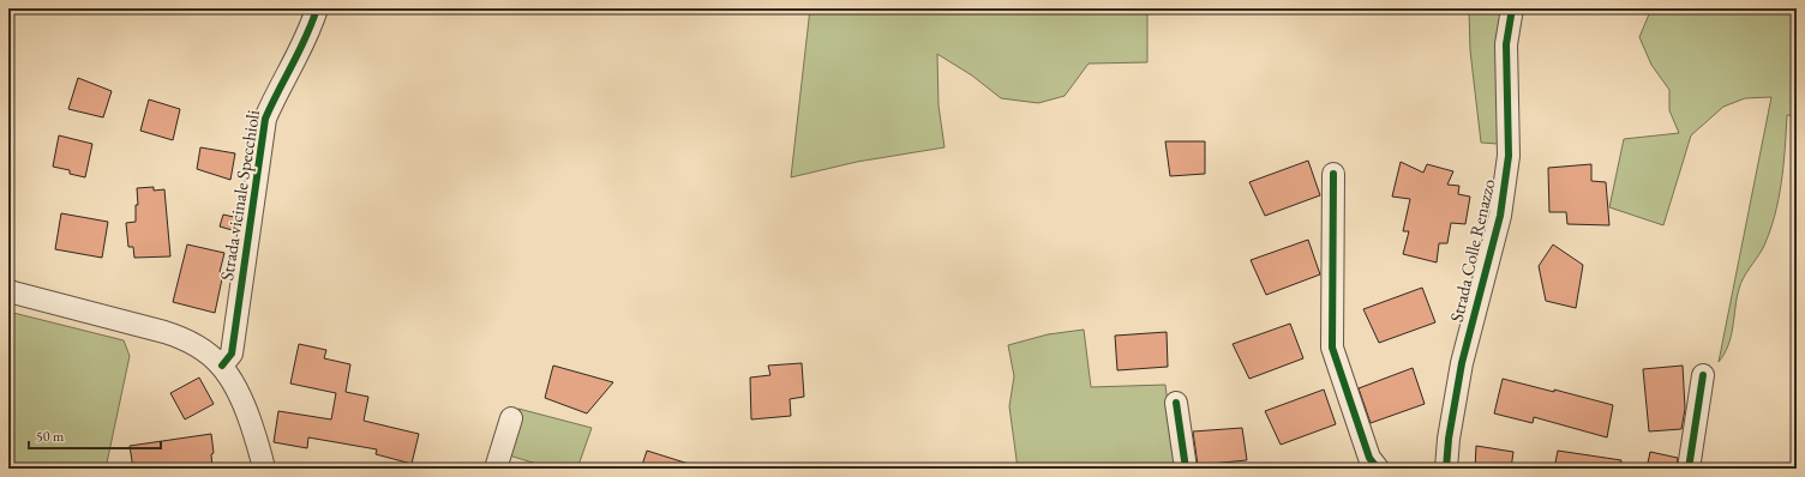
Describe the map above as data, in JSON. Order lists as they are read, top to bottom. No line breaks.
{"streets":{"street":["Strada vicinale Specchioli","Strada Colle Renazzo"]},"scale_bar":"50 m"}
